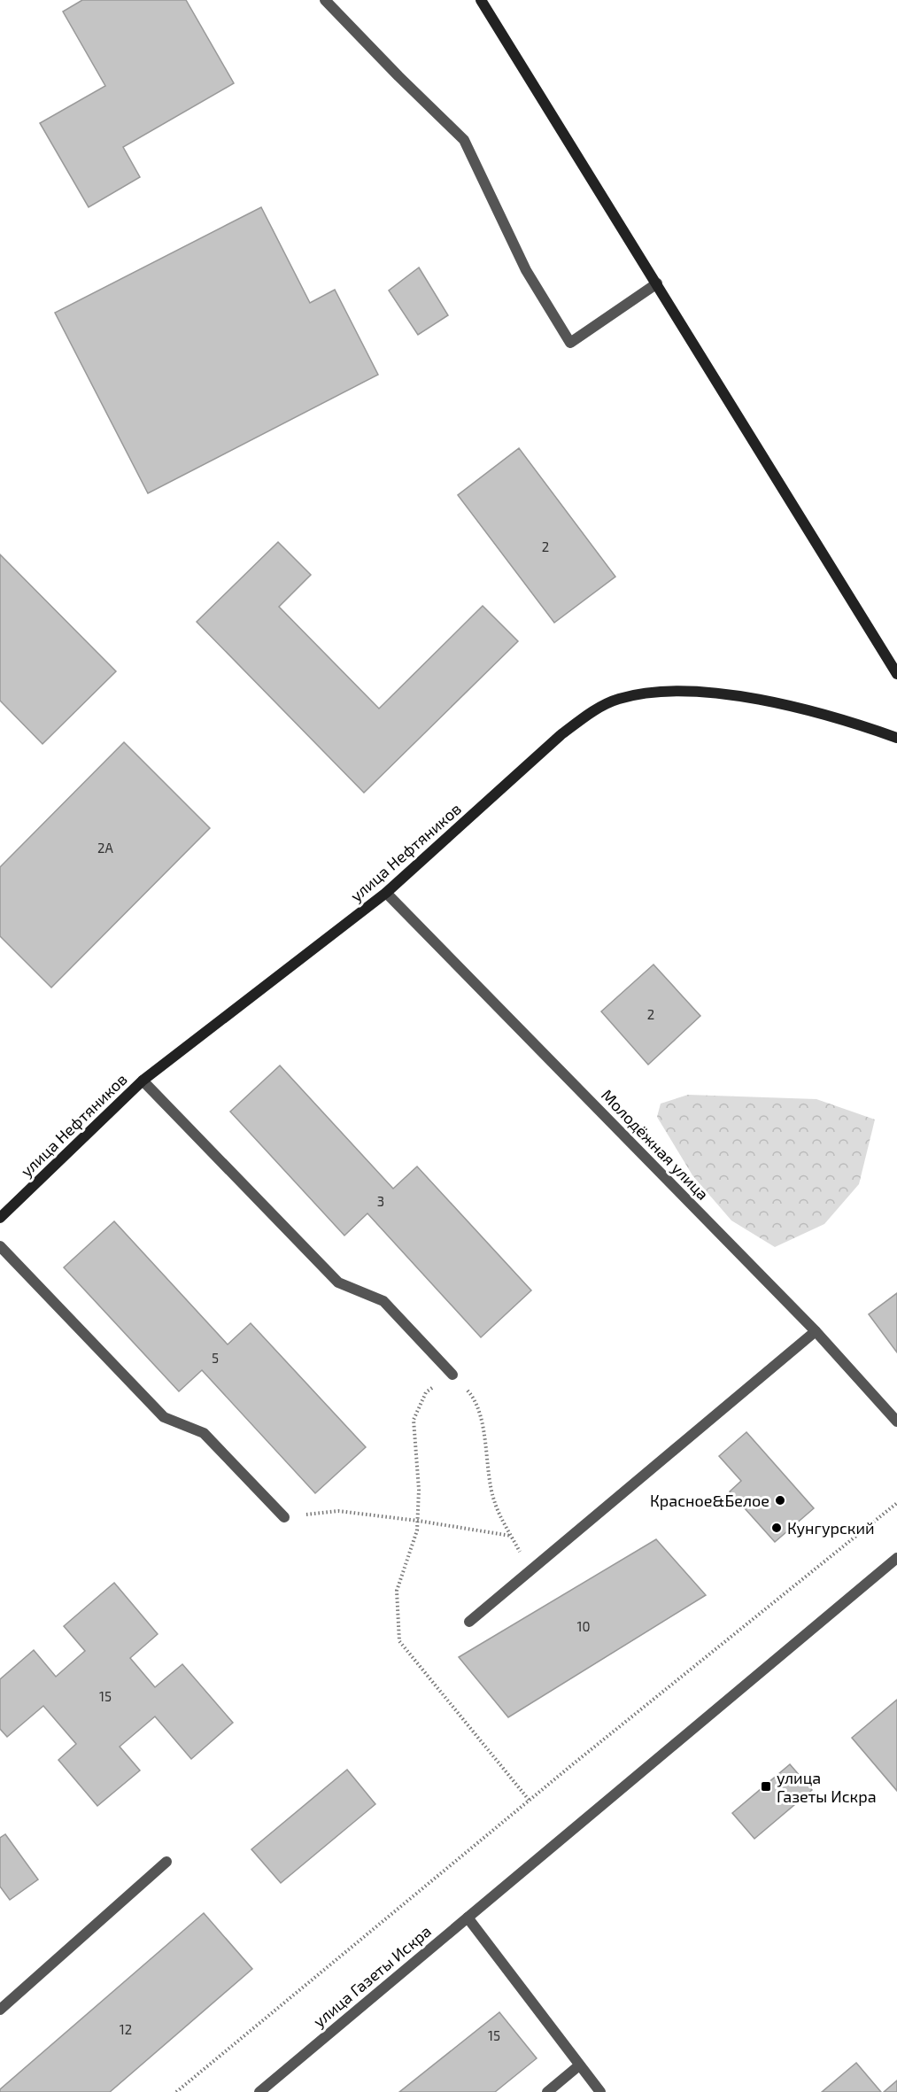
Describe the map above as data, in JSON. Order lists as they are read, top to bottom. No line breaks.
{"streets":{"street":["улица Нефтяников","Молодёжная улица","улица Газеты Искра"]},"crossings":[["улица Нефтяников","Молодёжная улица"]],"places":{"other":["Красное&Белое","Кунгурский"],"transit":["улица Газеты Искра"]},"house_numbers":["2","2А","2","3","5","10","15","12","15"]}
